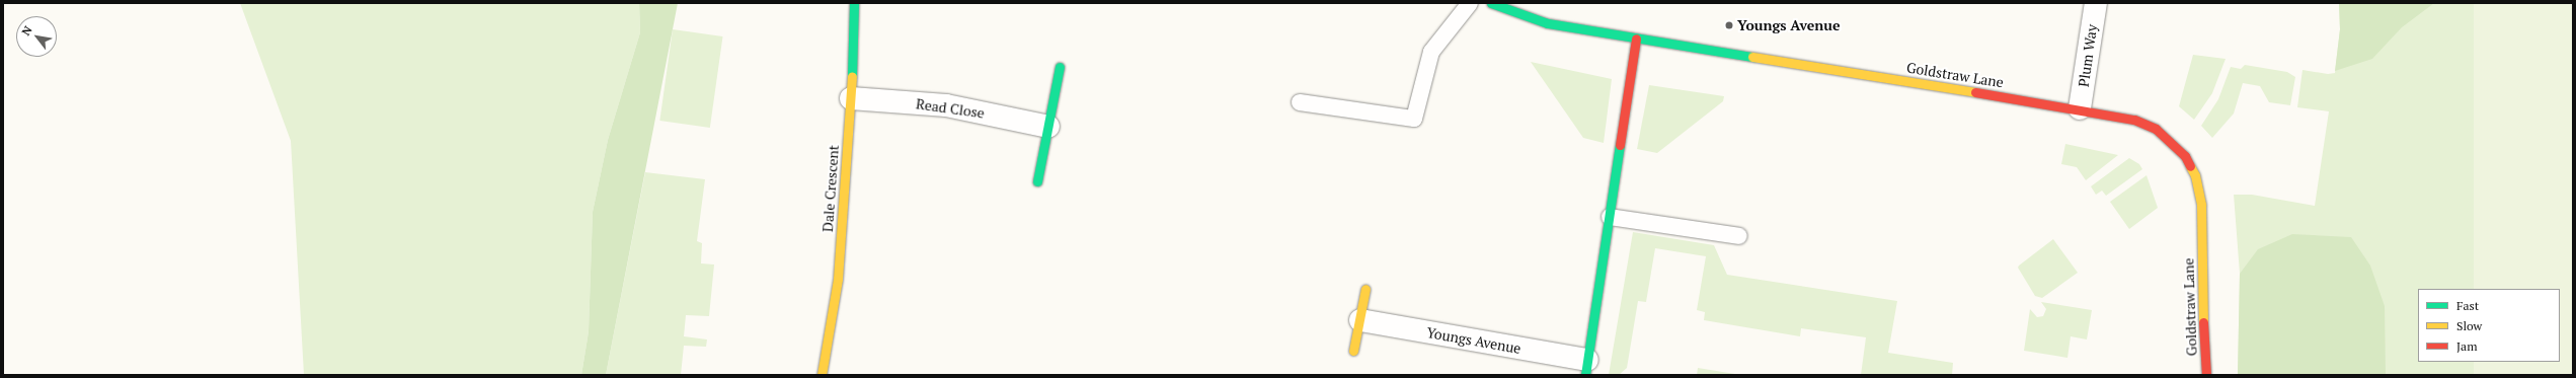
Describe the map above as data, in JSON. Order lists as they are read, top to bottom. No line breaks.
{"streets":{"street":["Plum Way","Goldstraw Lane","Read Close","Dale Crescent","Youngs Avenue"]},"crossings":[["Plum Way","Goldstraw Lane"],["Goldstraw Lane","Youngs Avenue"],["Read Close","Dale Crescent"]],"places":["Youngs Avenue"],"legend":["Fast","Slow","Jam"],"north":"top left"}
